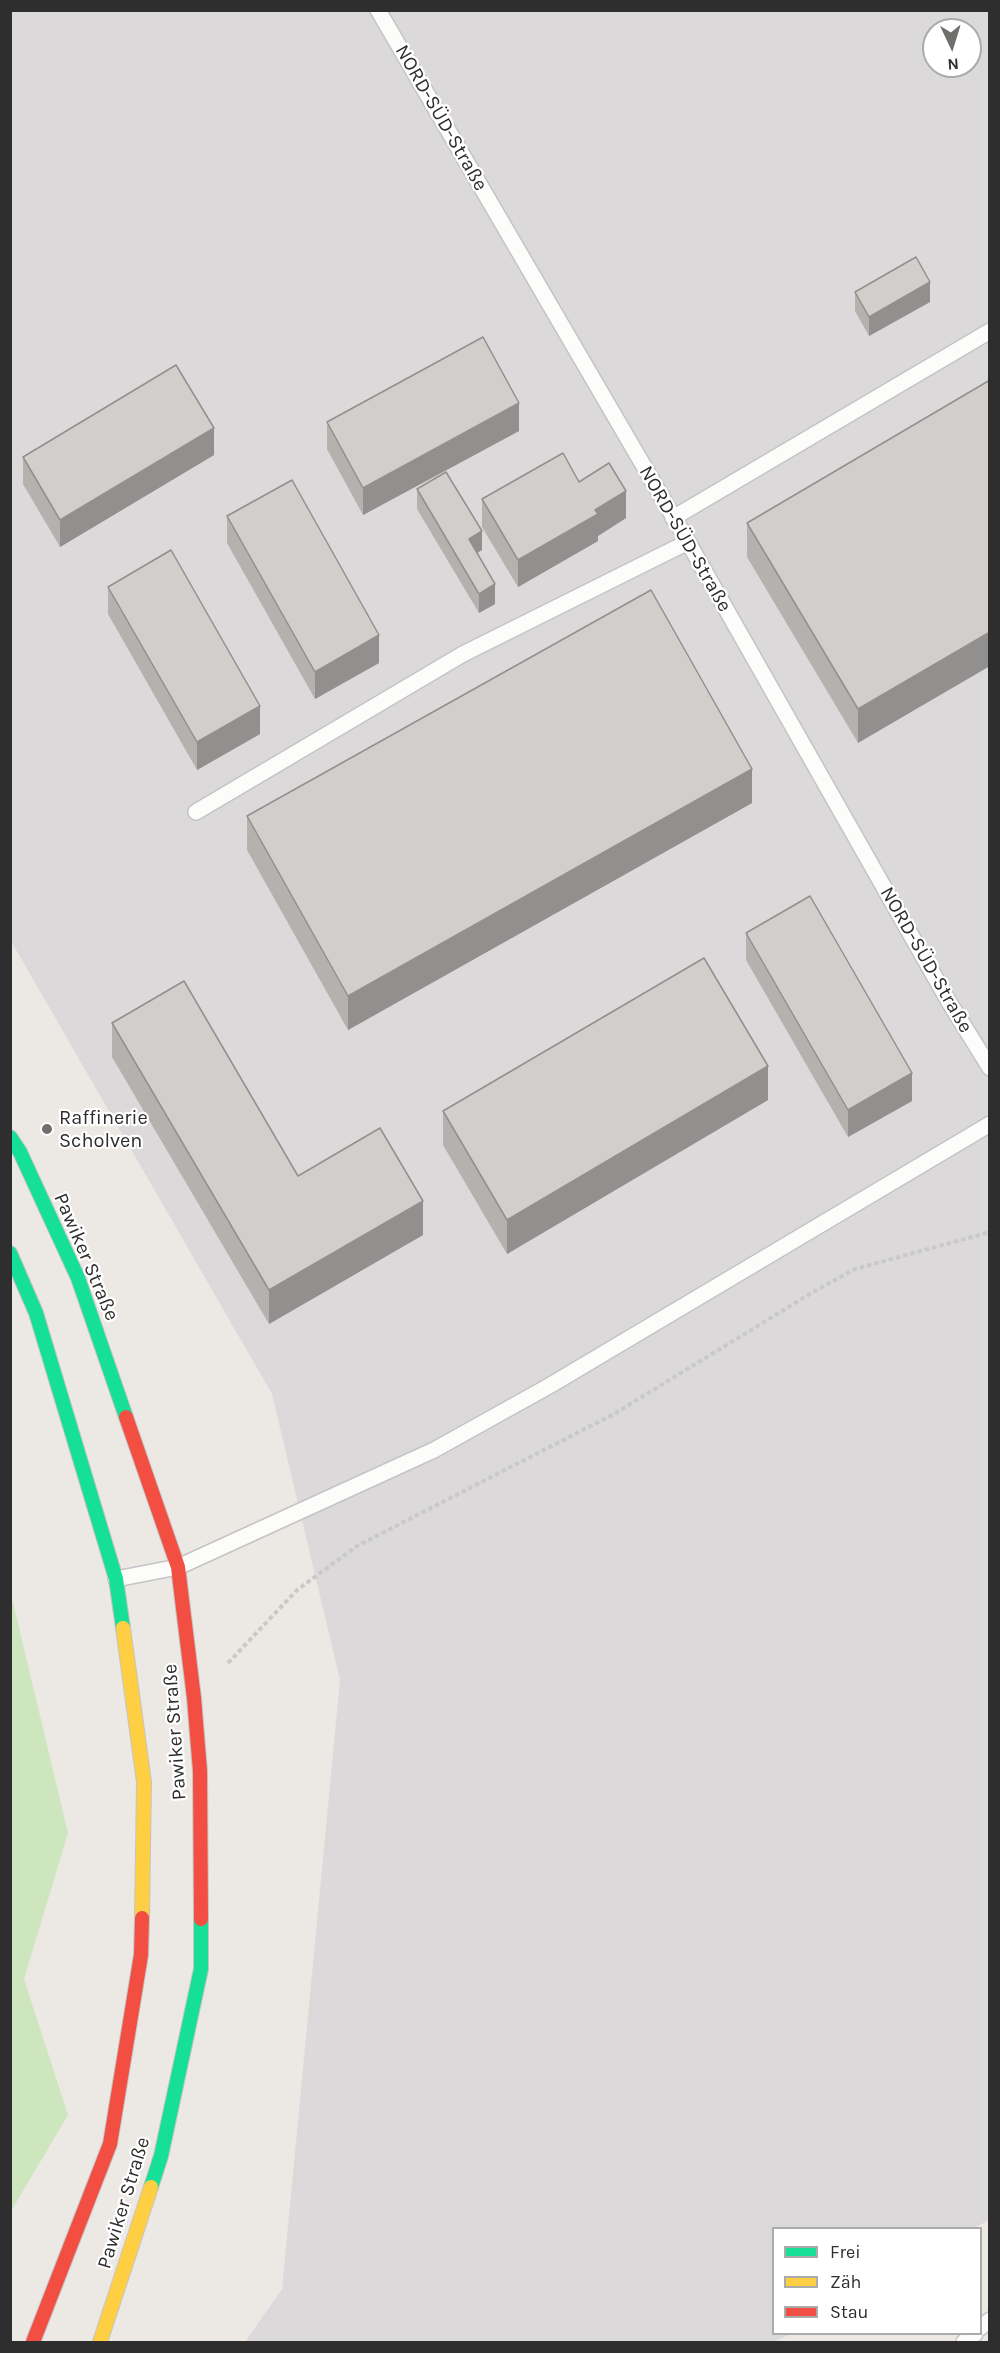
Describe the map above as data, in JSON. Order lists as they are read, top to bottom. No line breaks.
{"streets":{"street":["Pawiker Straße"],"lane":["NORD-SÜD-Straße"]},"places":["Raffinerie Scholven"],"legend":["Frei","Zäh","Stau"],"north":"bottom"}
